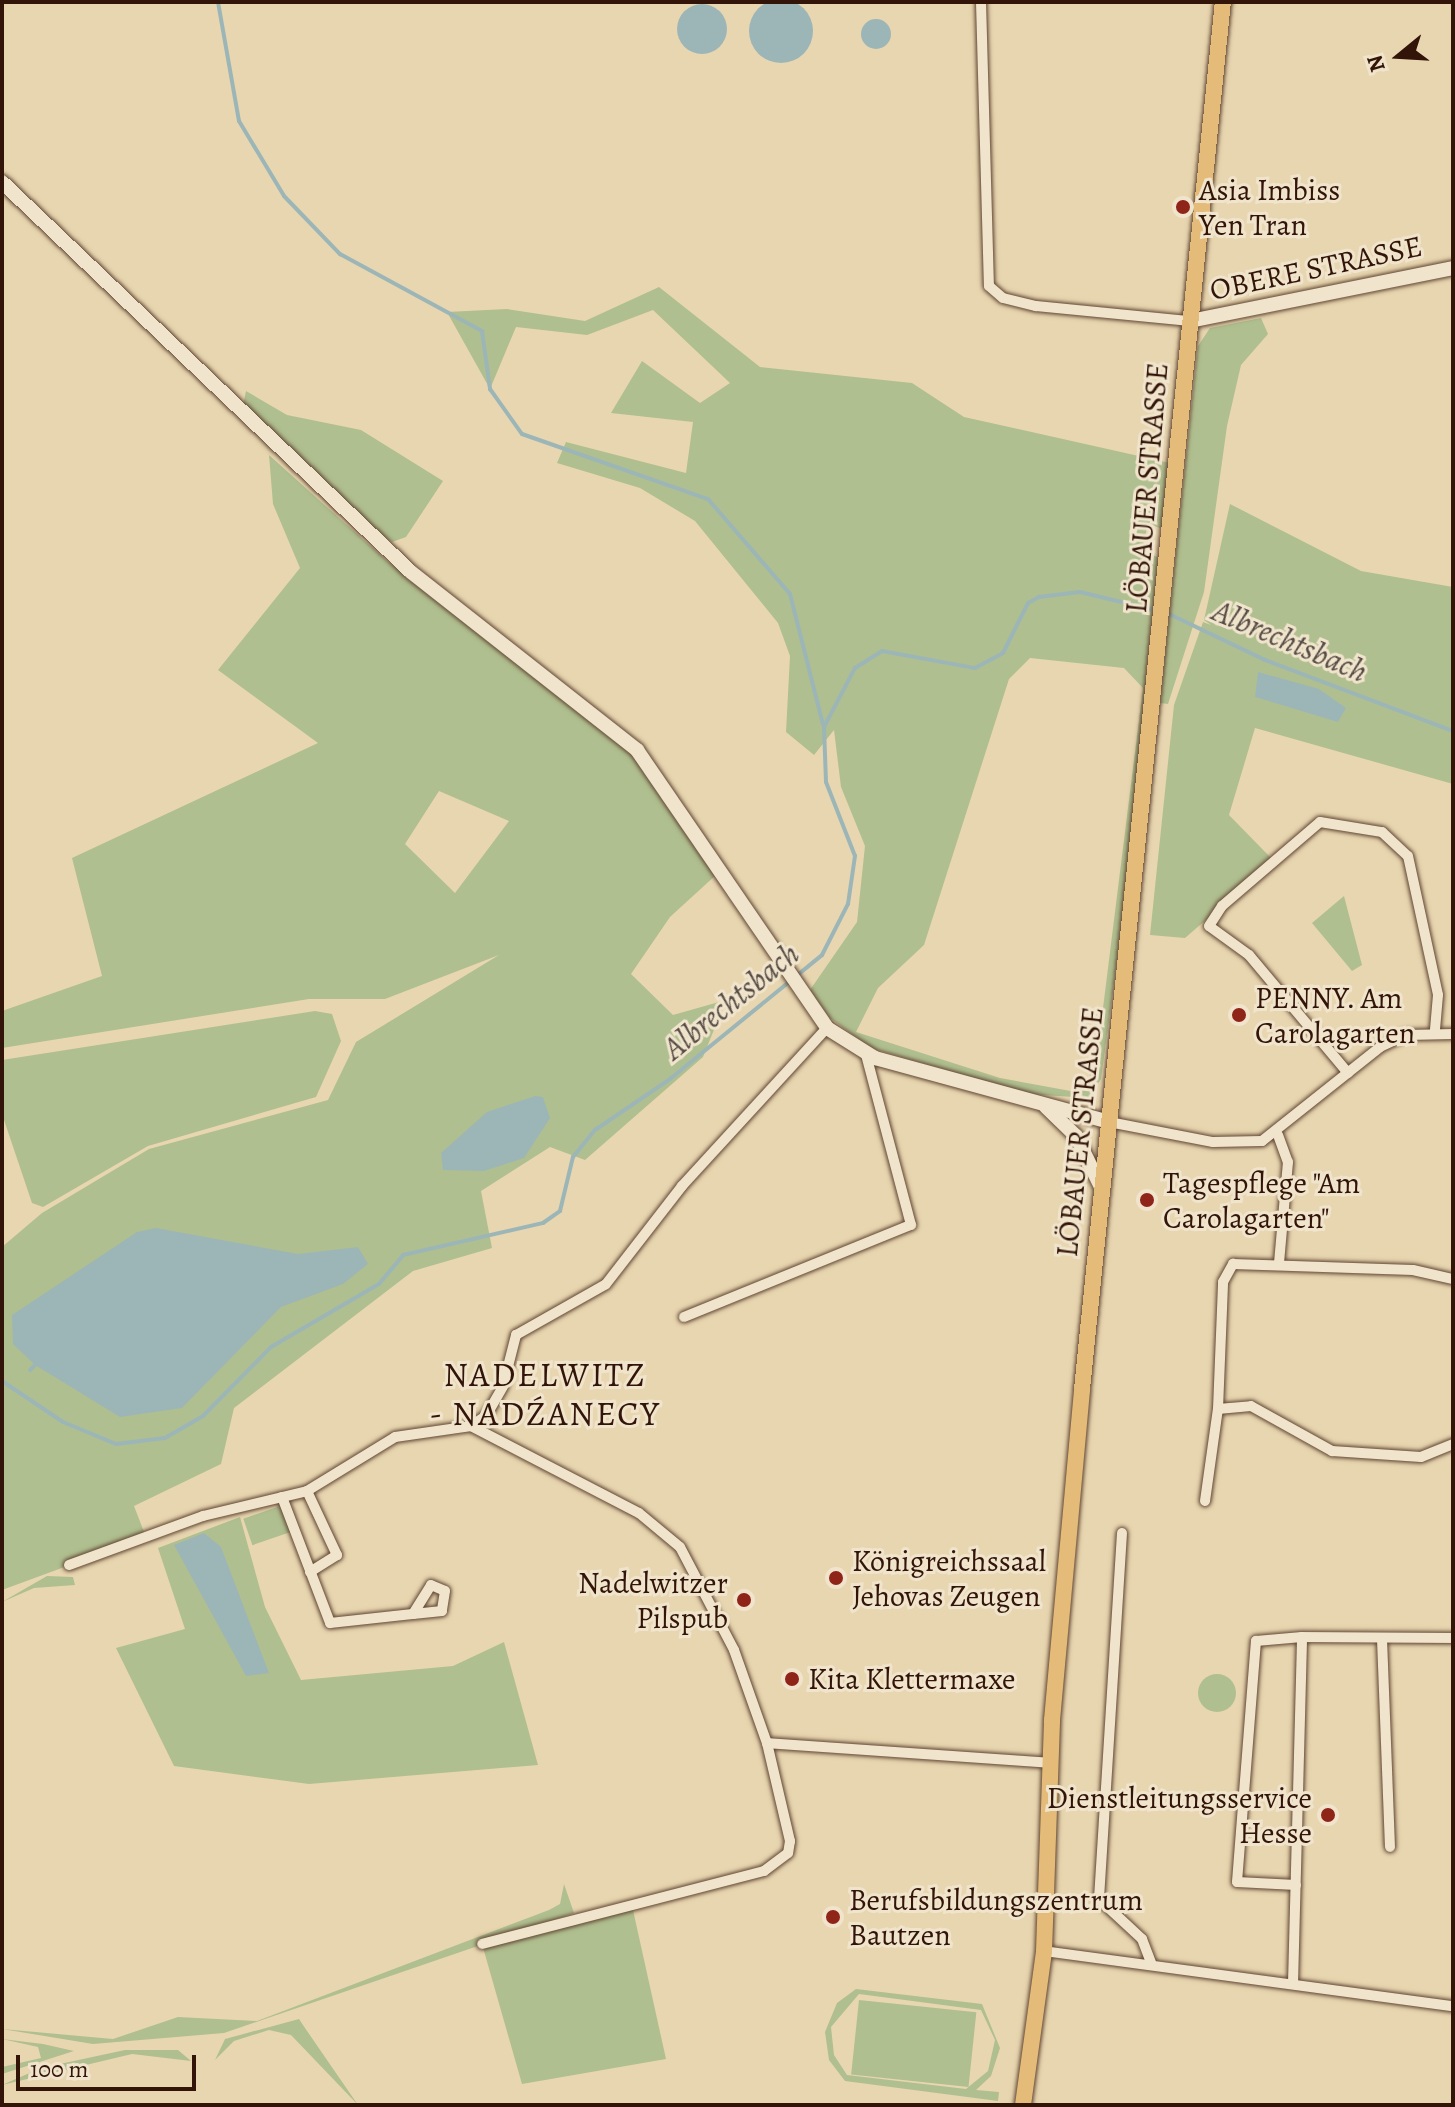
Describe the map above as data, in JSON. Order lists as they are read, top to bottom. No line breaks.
{"streets":{"main road":["OBERE STRASSE","LÖBAUER STRASSE"]},"crossings":[["OBERE STRASSE","LÖBAUER STRASSE"]],"districts":["NADELWITZ - NADŹANECY"],"water":["Albrechtsbach"],"places":["Asia Imbiss Yen Tran","PENNY. Am Carolagarten","Tagespflege \"Am Carolagarten\"","Königreichssaal Jehovas Zeugen","Nadelwitzer Pilspub","Kita Klettermaxe","Dienstleitungsservice Hesse","Berufsbildungszentrum Bautzen"],"scale_bar":"100 m","north":"left"}
